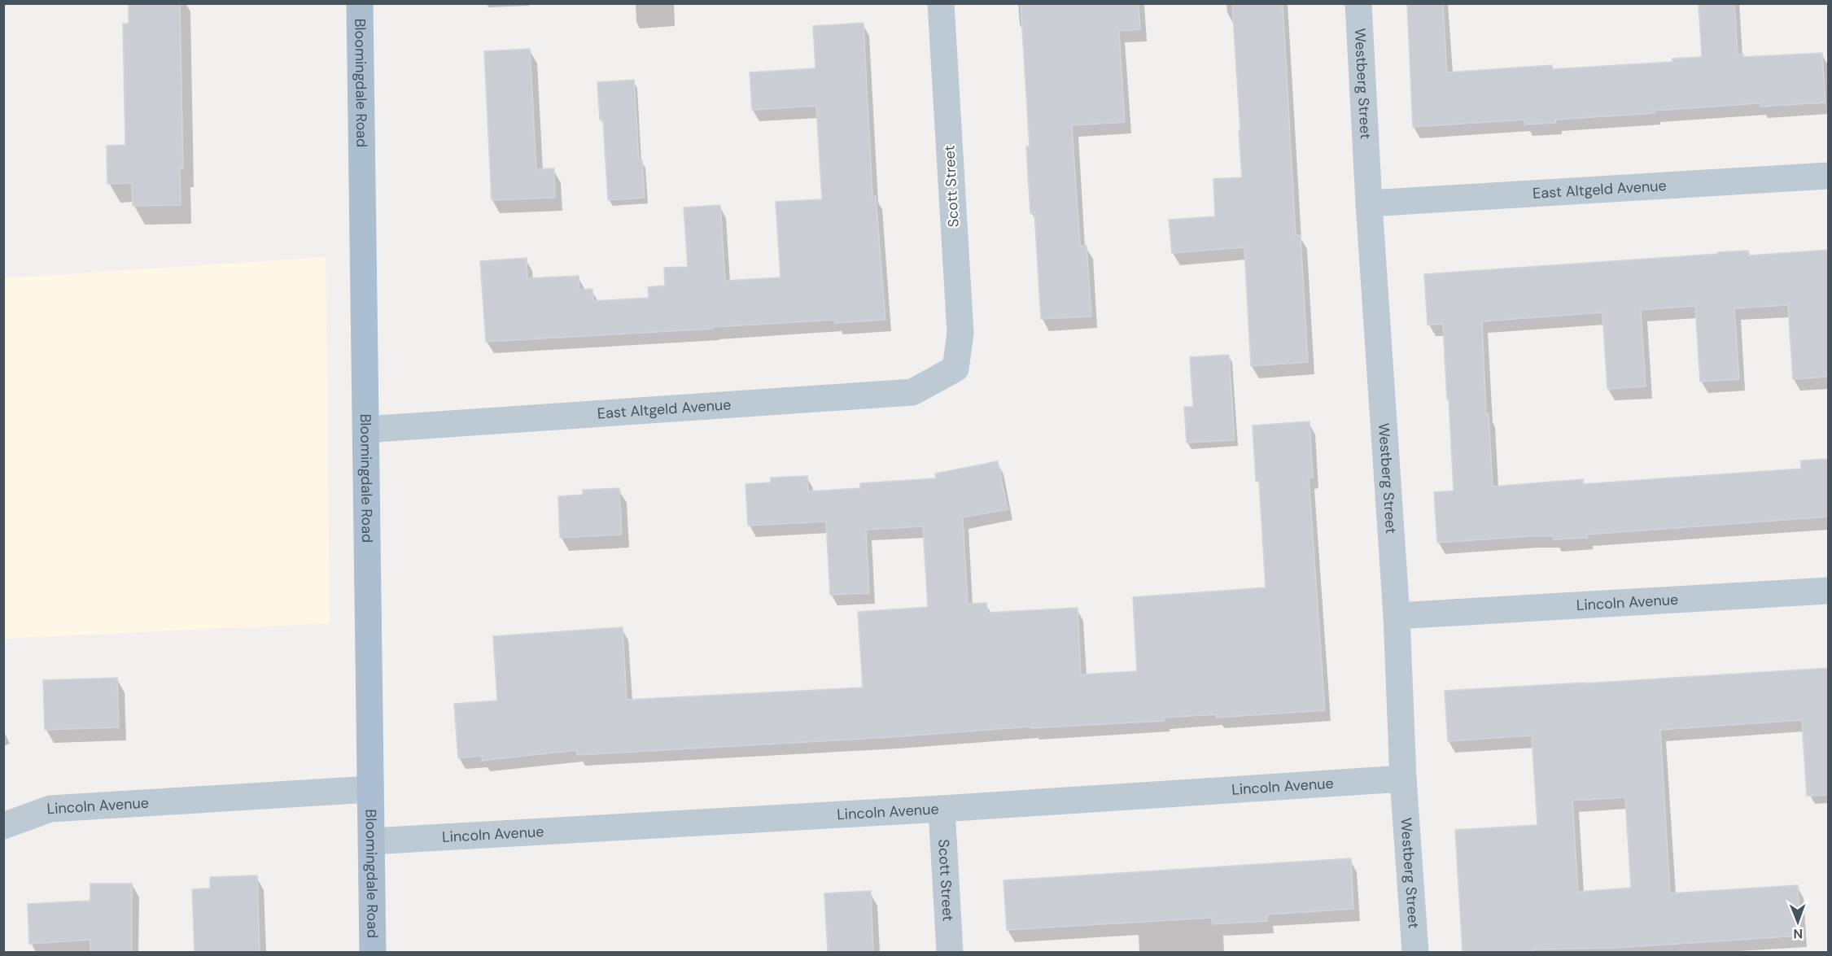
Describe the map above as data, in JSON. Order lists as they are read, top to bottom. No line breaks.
{"streets":{"main road":["Bloomingdale Road"],"street":["Westberg Street","Scott Street","East Altgeld Avenue","Lincoln Avenue"]},"crossings":[["Bloomingdale Road","East Altgeld Avenue"],["Bloomingdale Road","Lincoln Avenue"],["Westberg Street","East Altgeld Avenue"],["Westberg Street","Lincoln Avenue"],["Scott Street","East Altgeld Avenue"],["Scott Street","Lincoln Avenue"]],"north":"bottom"}
